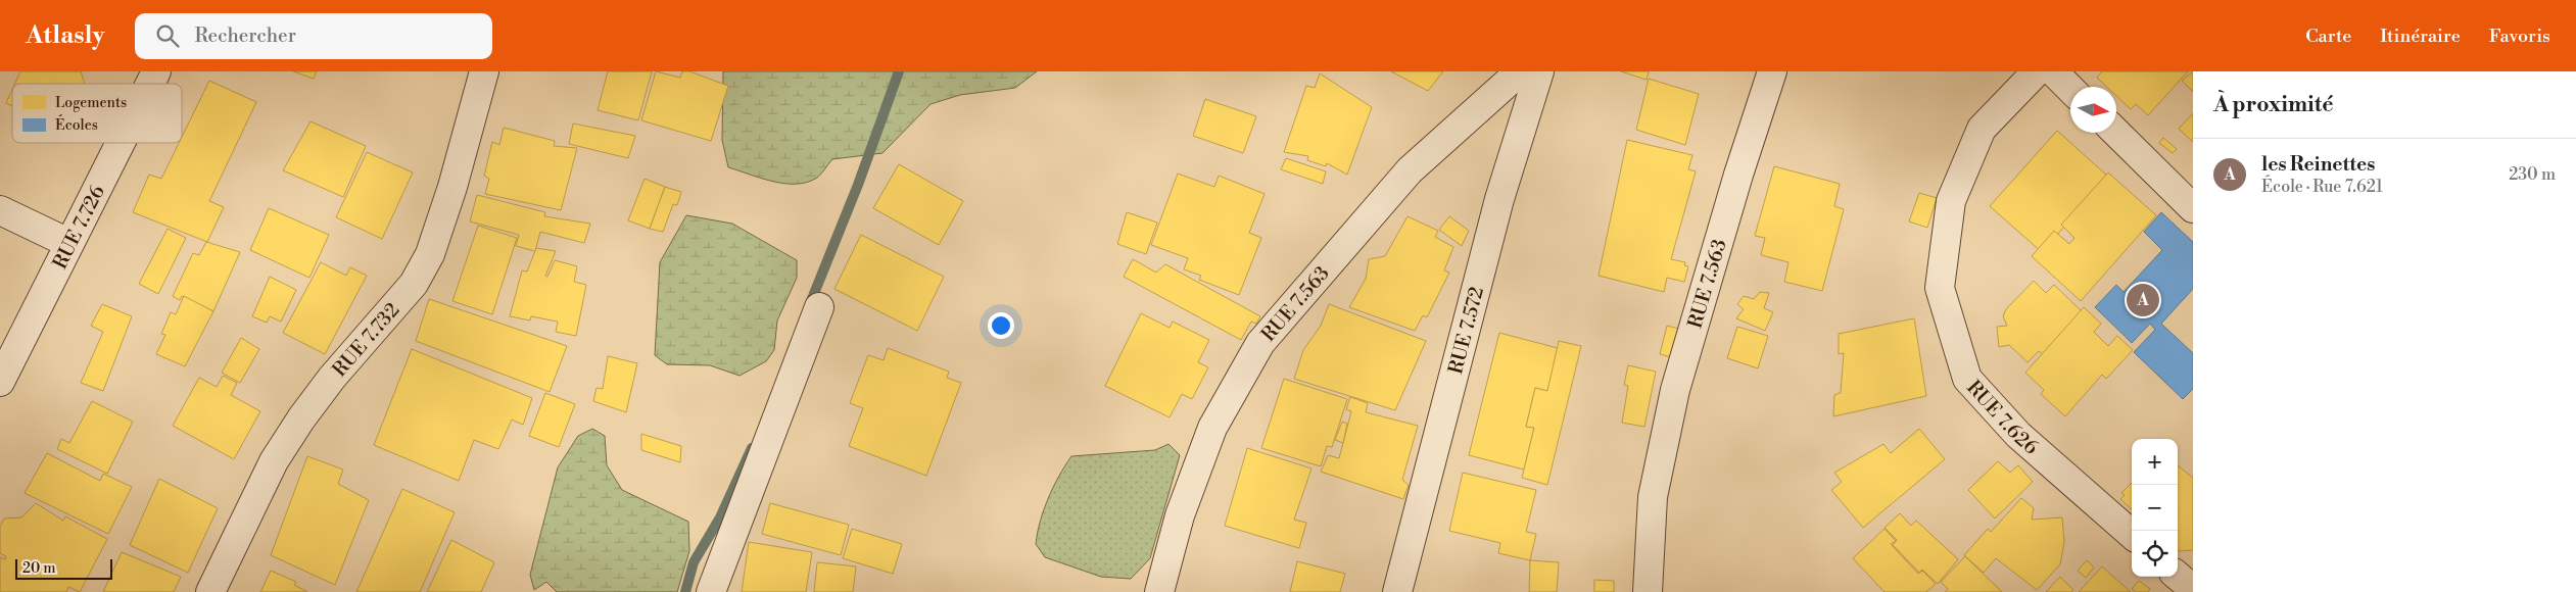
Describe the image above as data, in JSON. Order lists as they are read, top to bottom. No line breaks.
{"streets":{"street":["RUE 7.726","RUE 7.563","RUE 7.572","RUE 7.732","RUE 7.626"]},"legend":["Logements","Écoles"],"scale_bar":"20 m","north":"right","page":{"header":"Atlasly","search":"Rechercher","nav":["Carte","Itinéraire","Favoris"],"heading":"À proximité","list":[{"mark":"A","name":"les Reinettes","note":"École · Rue 7.621","value":"230 m"}],"pins":"A","map_buttons":["+","−"],"scale":"20 m"}}
